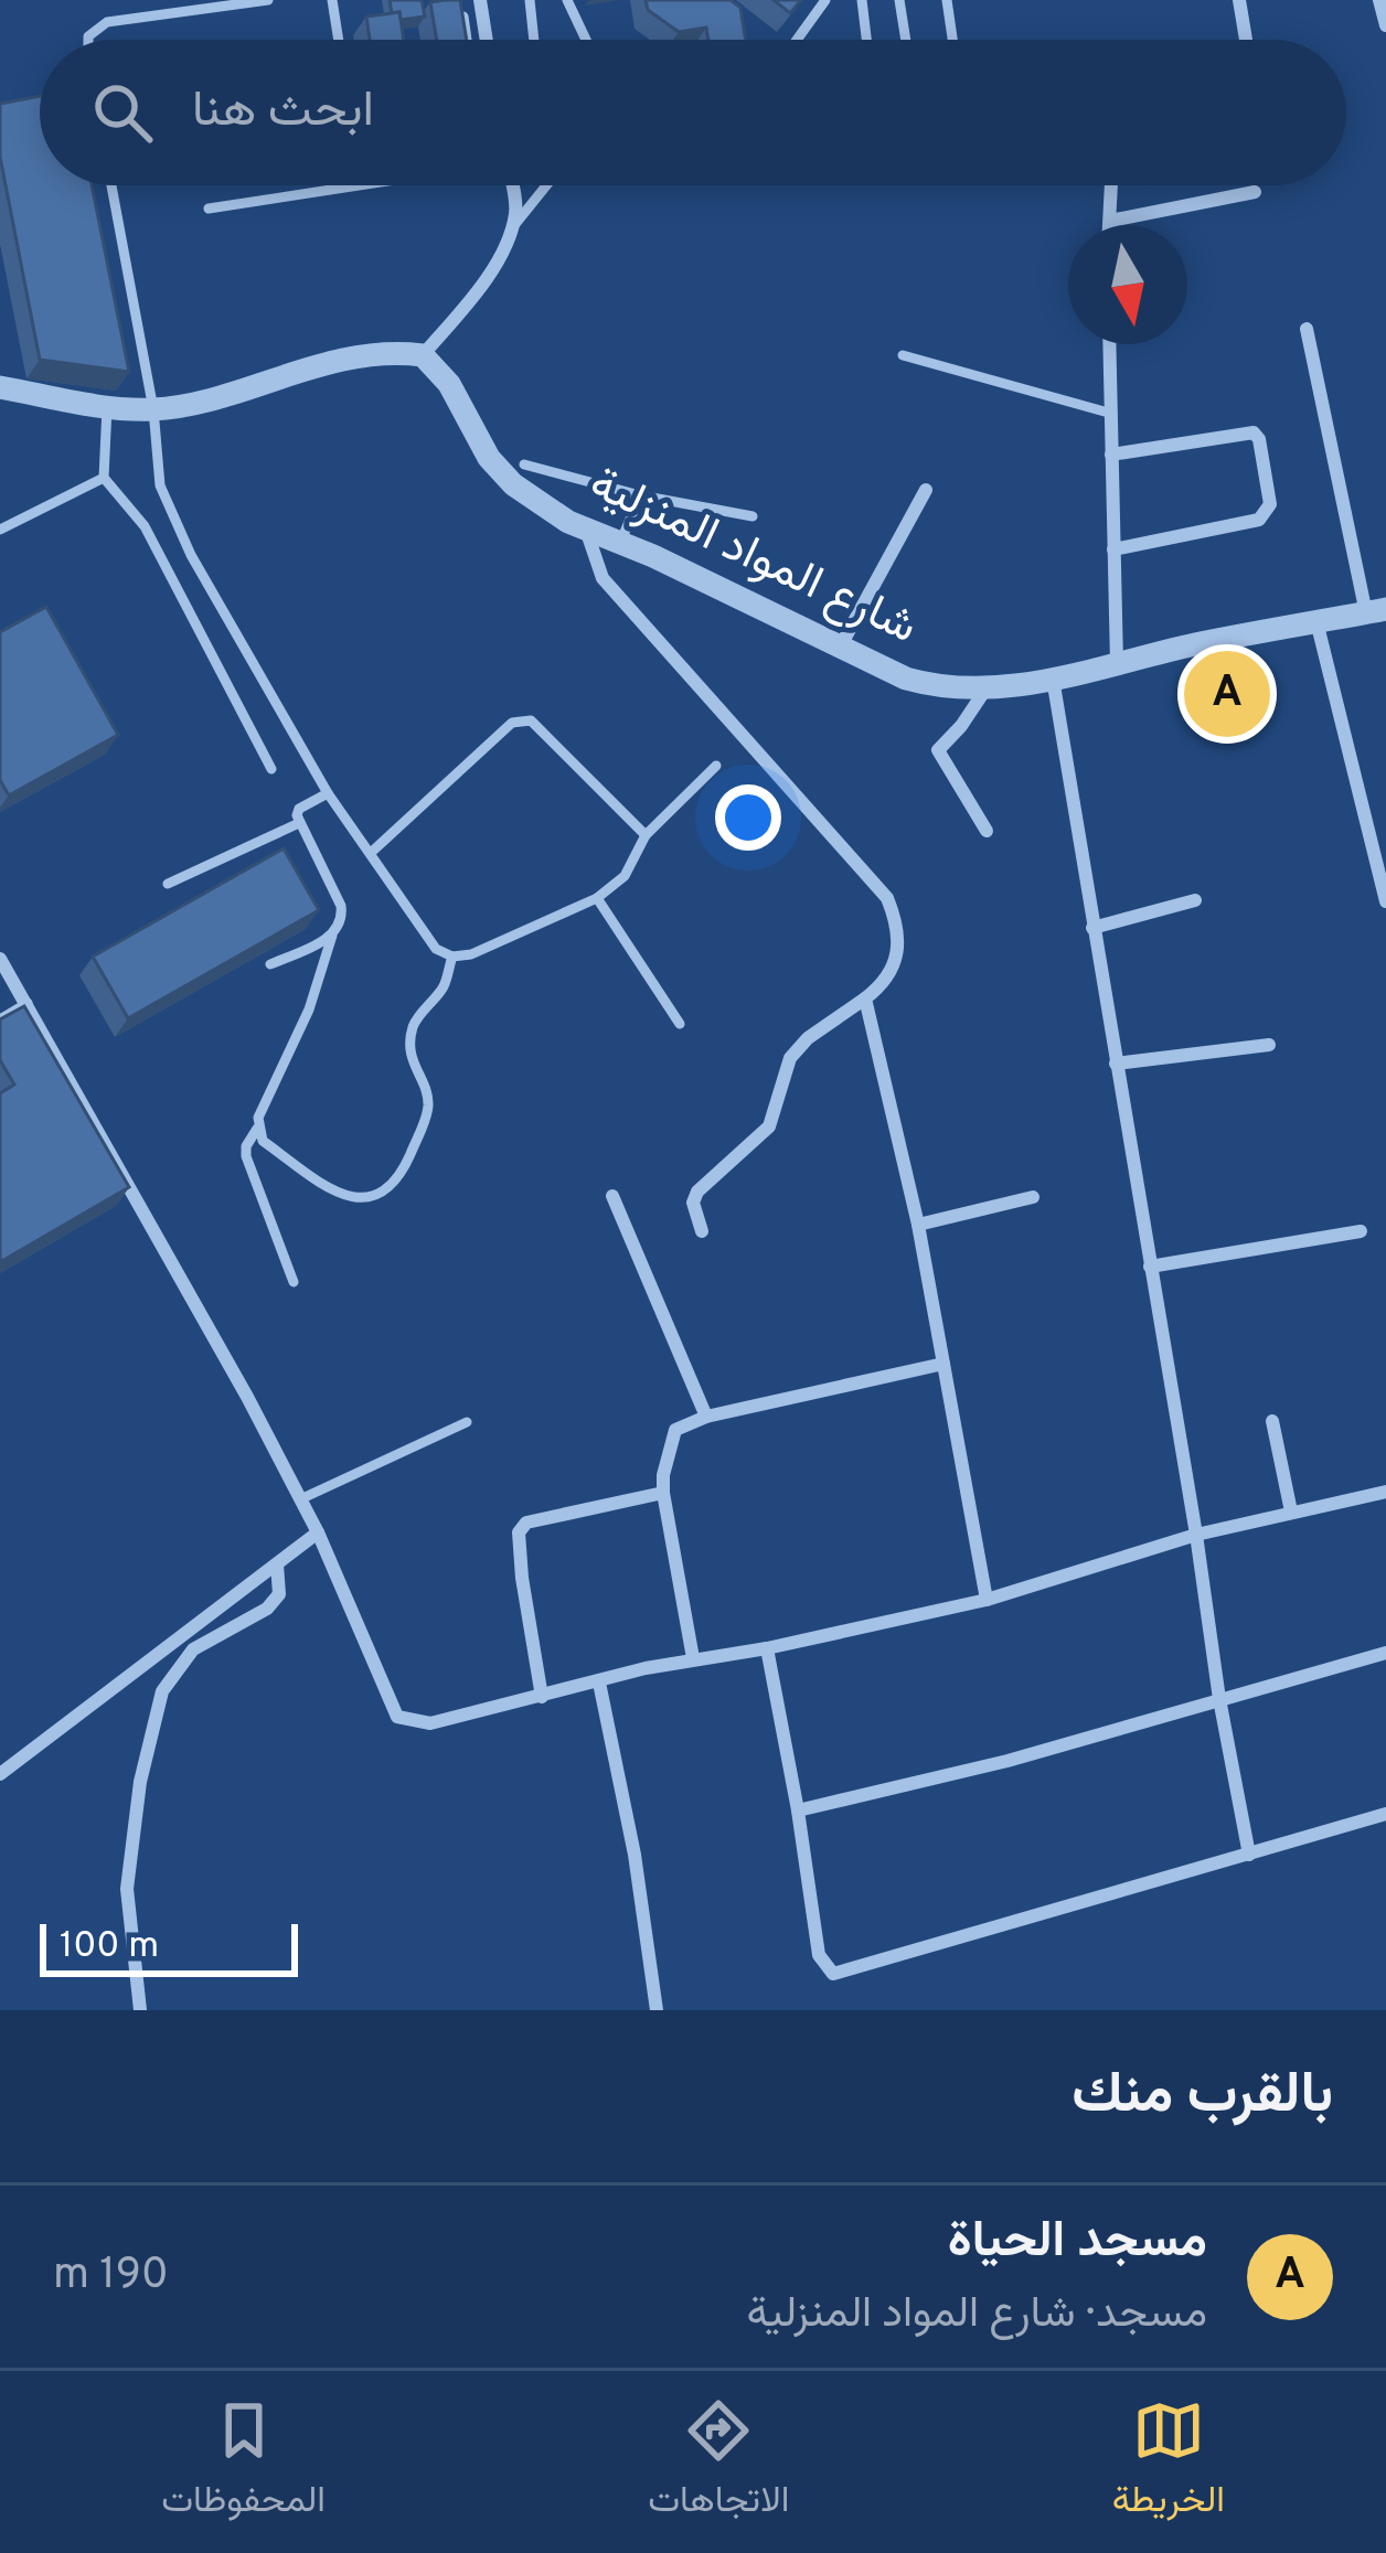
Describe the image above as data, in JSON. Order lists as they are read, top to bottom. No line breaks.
{"streets":{"street":["شارع المواد المنزلية"]},"scale_bar":"100 m","north":"bottom","page":{"search":"ابحث هنا","pins":"A","scale":"100 m","heading":"بالقرب منك","list":[{"mark":"A","name":"مسجد الحياة","note":"مسجد · شارع المواد المنزلية","value":"190 m"}],"nav":["الخريطة","الاتجاهات","المحفوظات"]}}
